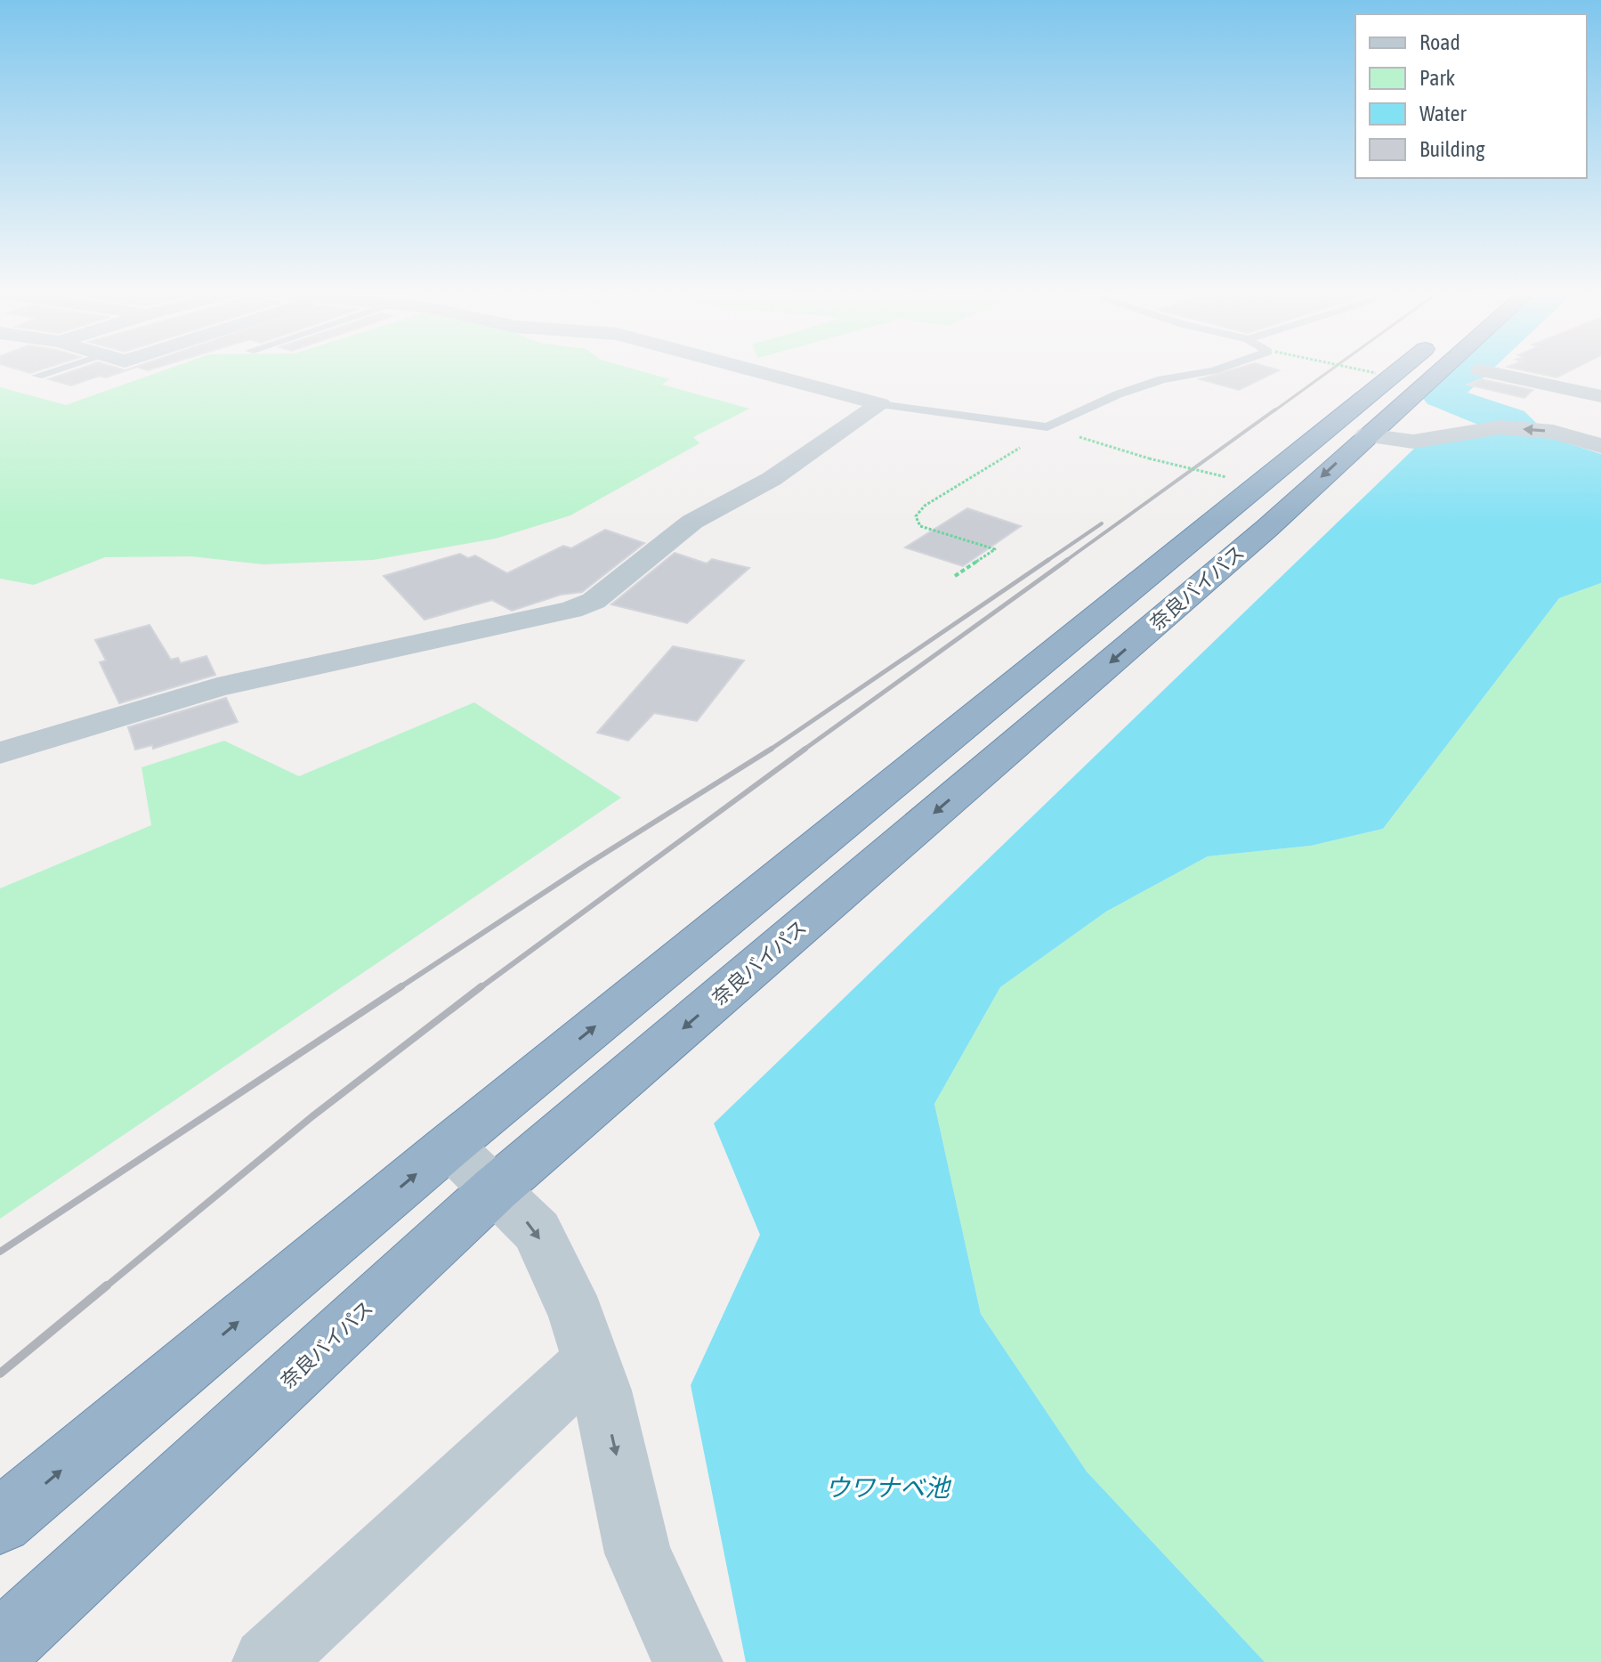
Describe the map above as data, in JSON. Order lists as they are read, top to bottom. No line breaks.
{"streets":{"highway":["奈良バイパス"]},"water":["ウワナベ池"],"legend":["Road","Park","Water","Building"]}
